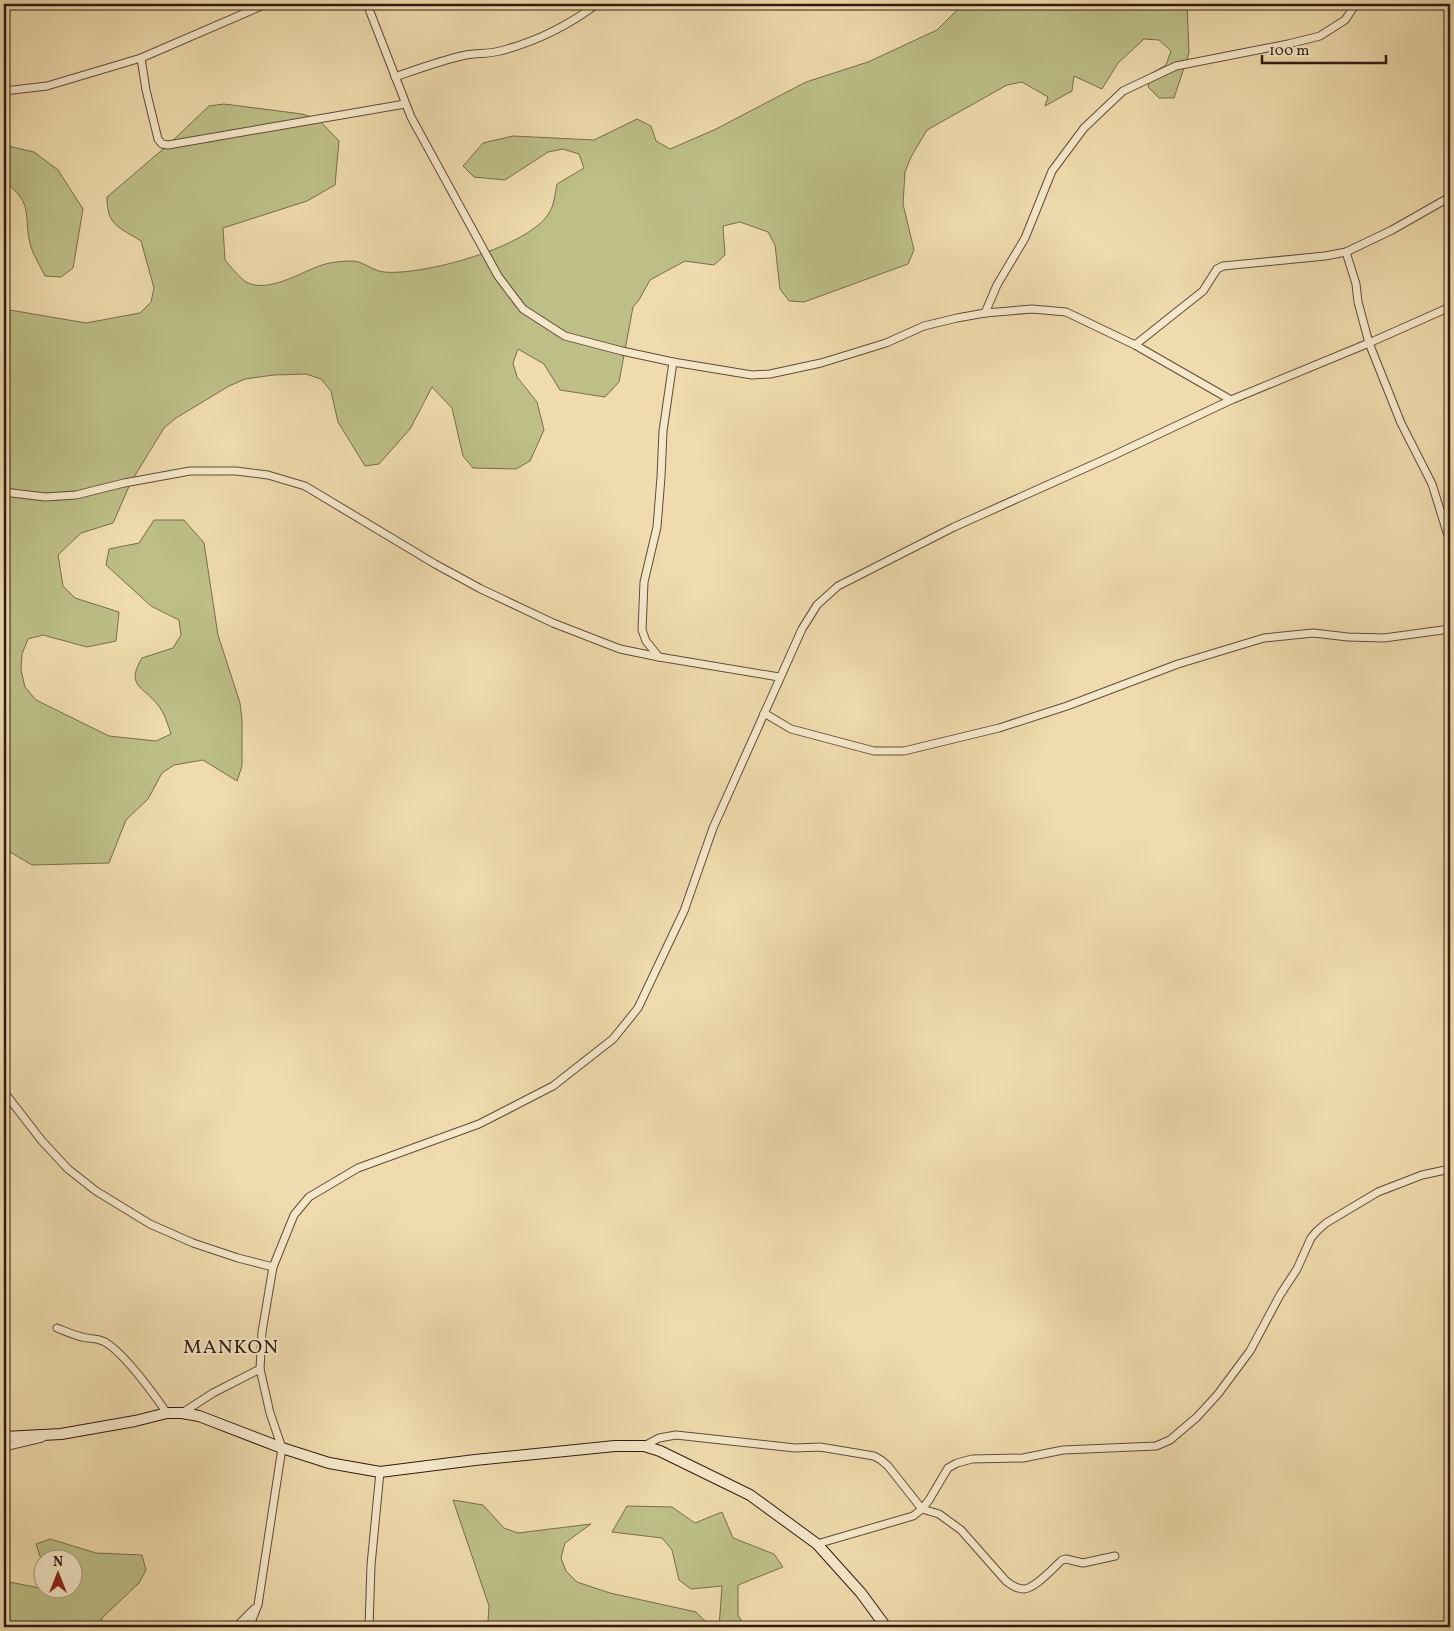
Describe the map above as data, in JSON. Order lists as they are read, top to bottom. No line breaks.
{"districts":["MANKON"],"scale_bar":"100 m","north":"top"}
